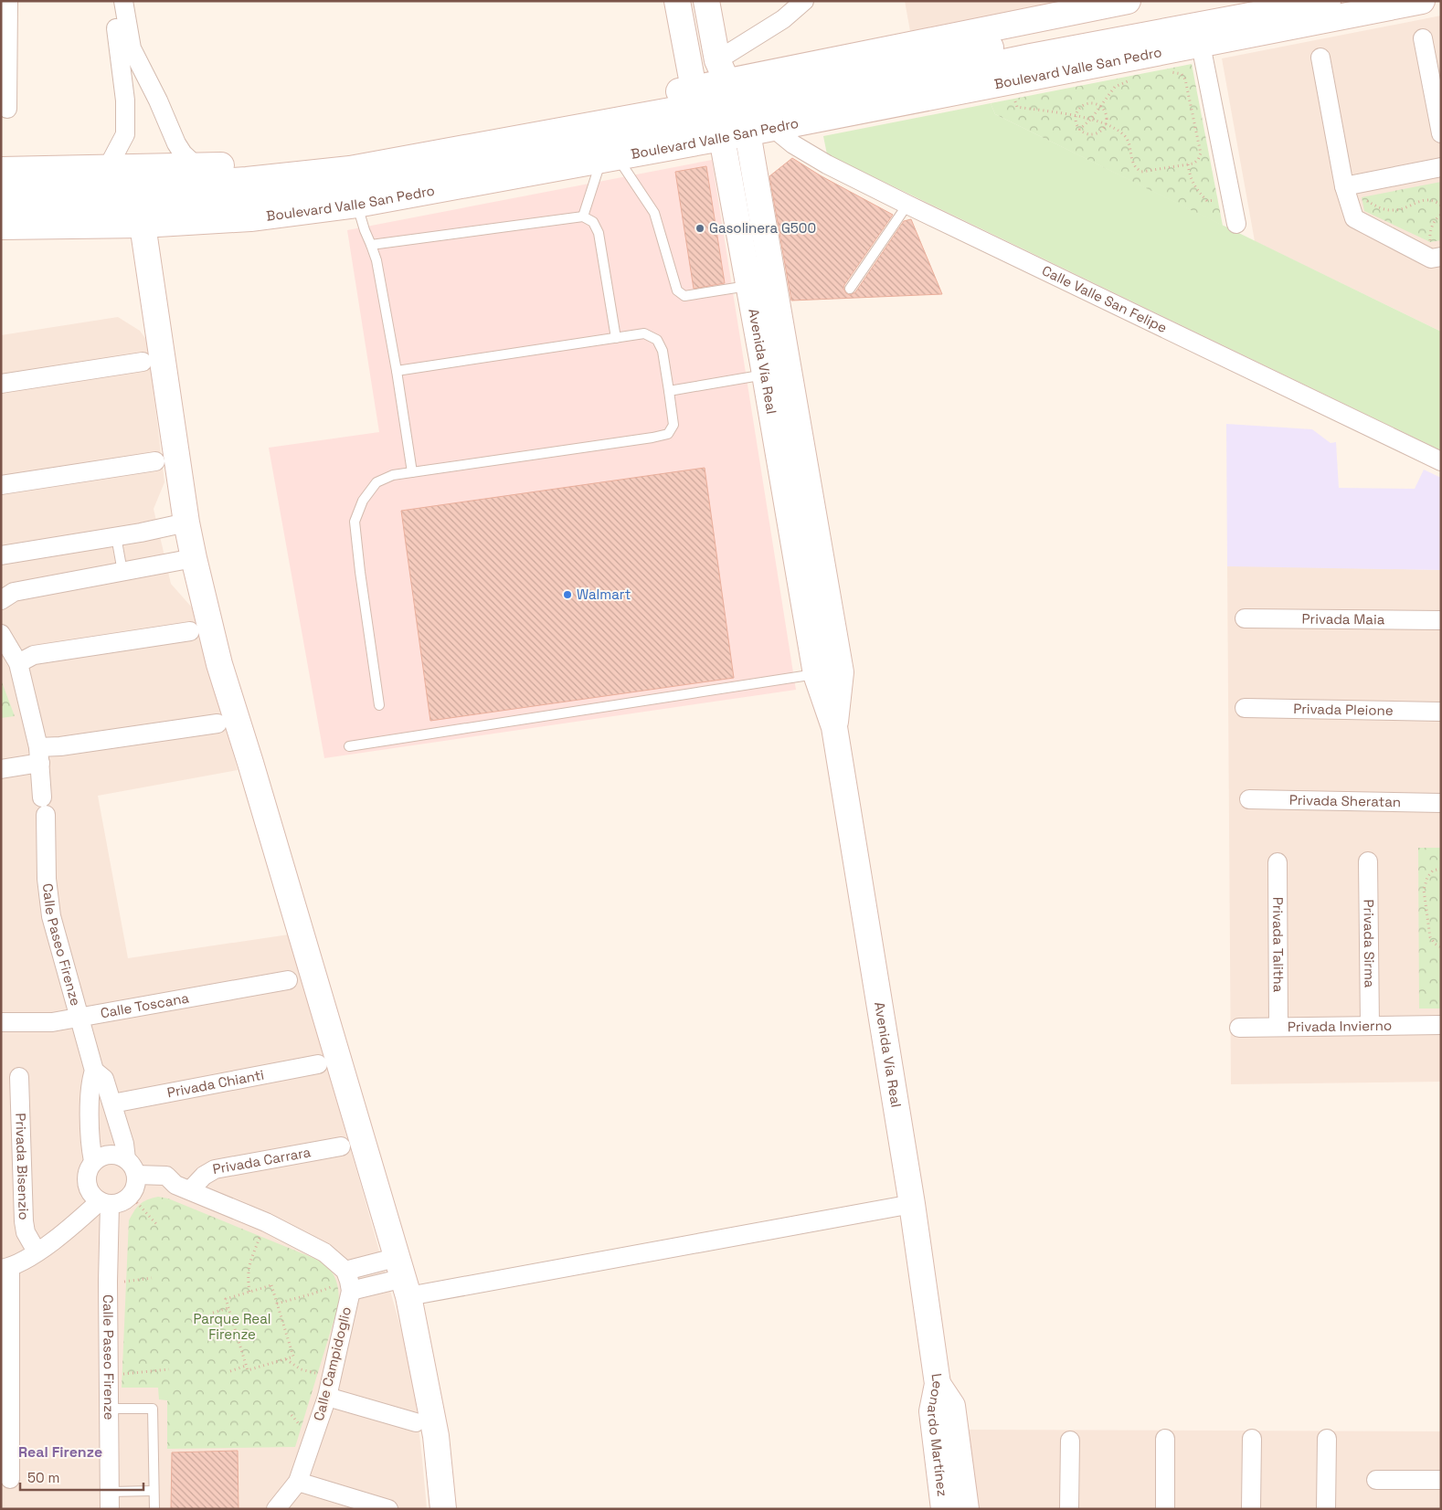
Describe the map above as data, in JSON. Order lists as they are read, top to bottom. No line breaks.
{"streets":{"main road":["Boulevard Valle San Pedro","Avenida Vía Real","Leonardo Martínez"],"street":["Calle Valle San Felipe","Privada Maia","Privada Pleione","Privada Sheratan","Calle Paseo Firenze","Privada Sirma","Privada Talitha","Calle Toscana","Privada Invierno","Privada Chianti","Privada Carrara","Privada Bisenzio","Calle Campidoglio"]},"crossings":[["Boulevard Valle San Pedro","Calle Valle San Felipe"],["Boulevard Valle San Pedro","Avenida Vía Real"],["Avenida Vía Real","Calle Campidoglio"],["Avenida Vía Real","Leonardo Martínez"],["Calle Paseo Firenze","Calle Toscana"],["Calle Paseo Firenze","Privada Chianti"],["Privada Sirma","Privada Invierno"],["Privada Talitha","Privada Invierno"]],"districts":["Real Firenze"],"parks":["Parque Real Firenze"],"places":["Gasolinera G500","Walmart"],"scale_bar":"50 m"}
